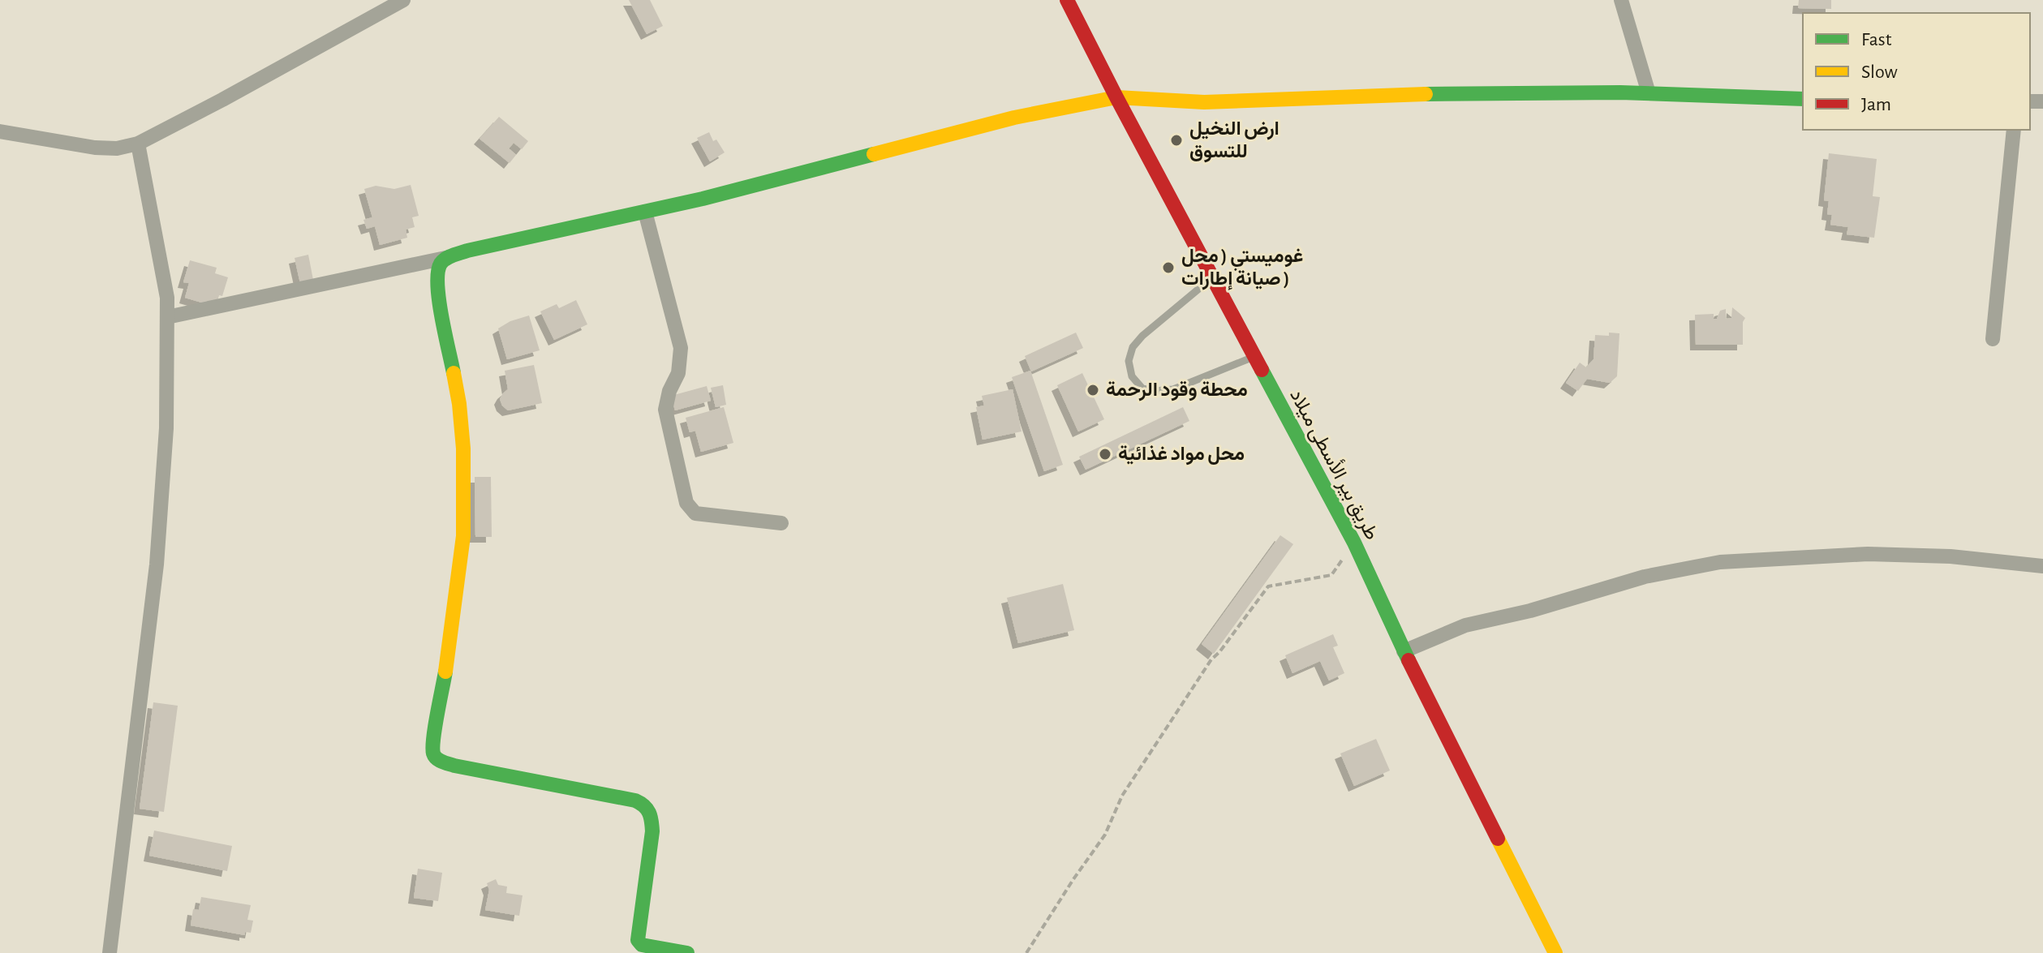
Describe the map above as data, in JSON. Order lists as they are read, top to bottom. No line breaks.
{"streets":{"street":["طريق بير الأسطى ميلاد"]},"places":["ارض النخيل للتسوق","غوميستي ( محل صيانة إطارات )","محطة وقود الرحمة","محل مواد غذائية"],"legend":["Fast","Slow","Jam"]}
